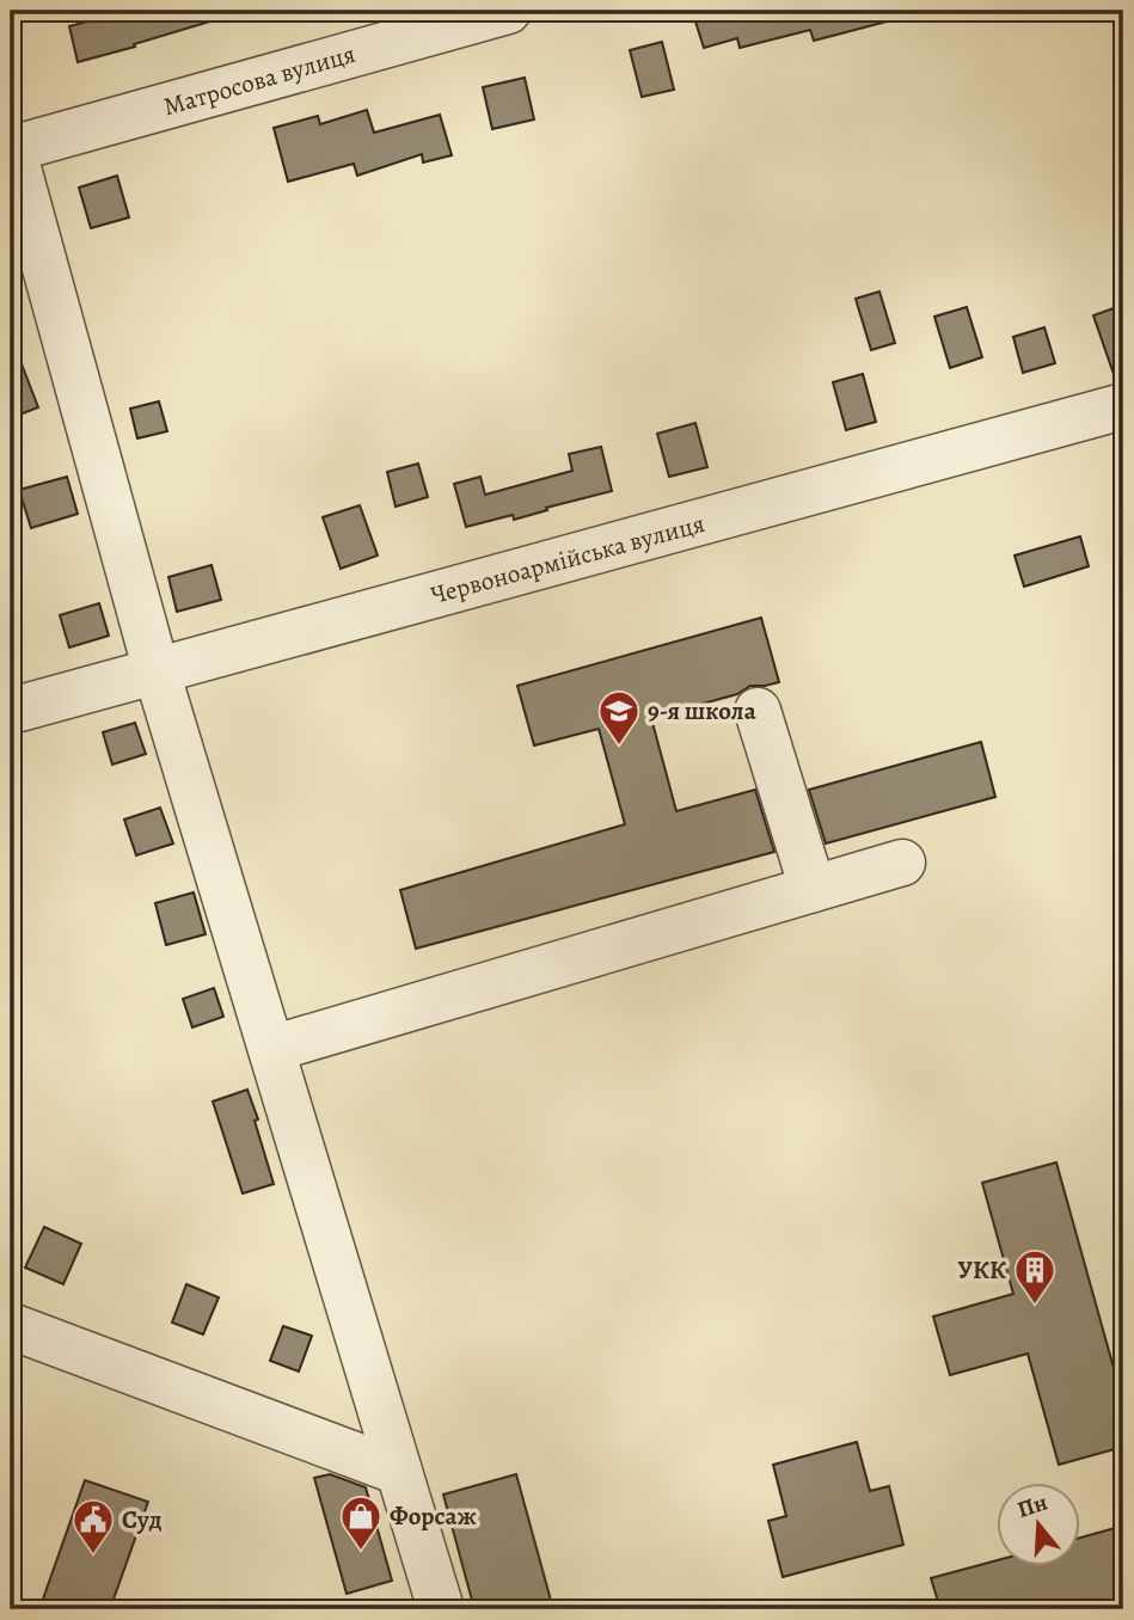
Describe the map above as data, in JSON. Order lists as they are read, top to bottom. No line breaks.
{"streets":{"street":["Матросова вулиця","Червоноармійська вулиця"]},"places":{"school or university":["9-я школа"],"building":["УКК"],"shop":["Форсаж"],"public building":["Суд"]},"north":"top"}
